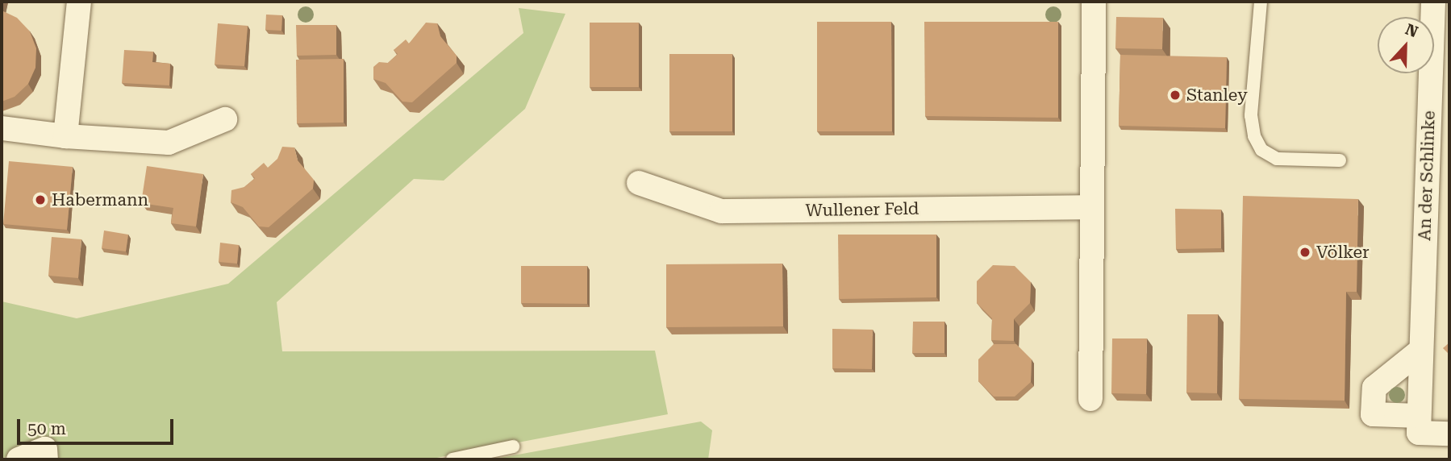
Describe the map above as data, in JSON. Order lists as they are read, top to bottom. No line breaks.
{"streets":{"street":["An der Schlinke","Wullener Feld"]},"places":["Stanley","Habermann","Völker"],"scale_bar":"50 m","north":"top"}
